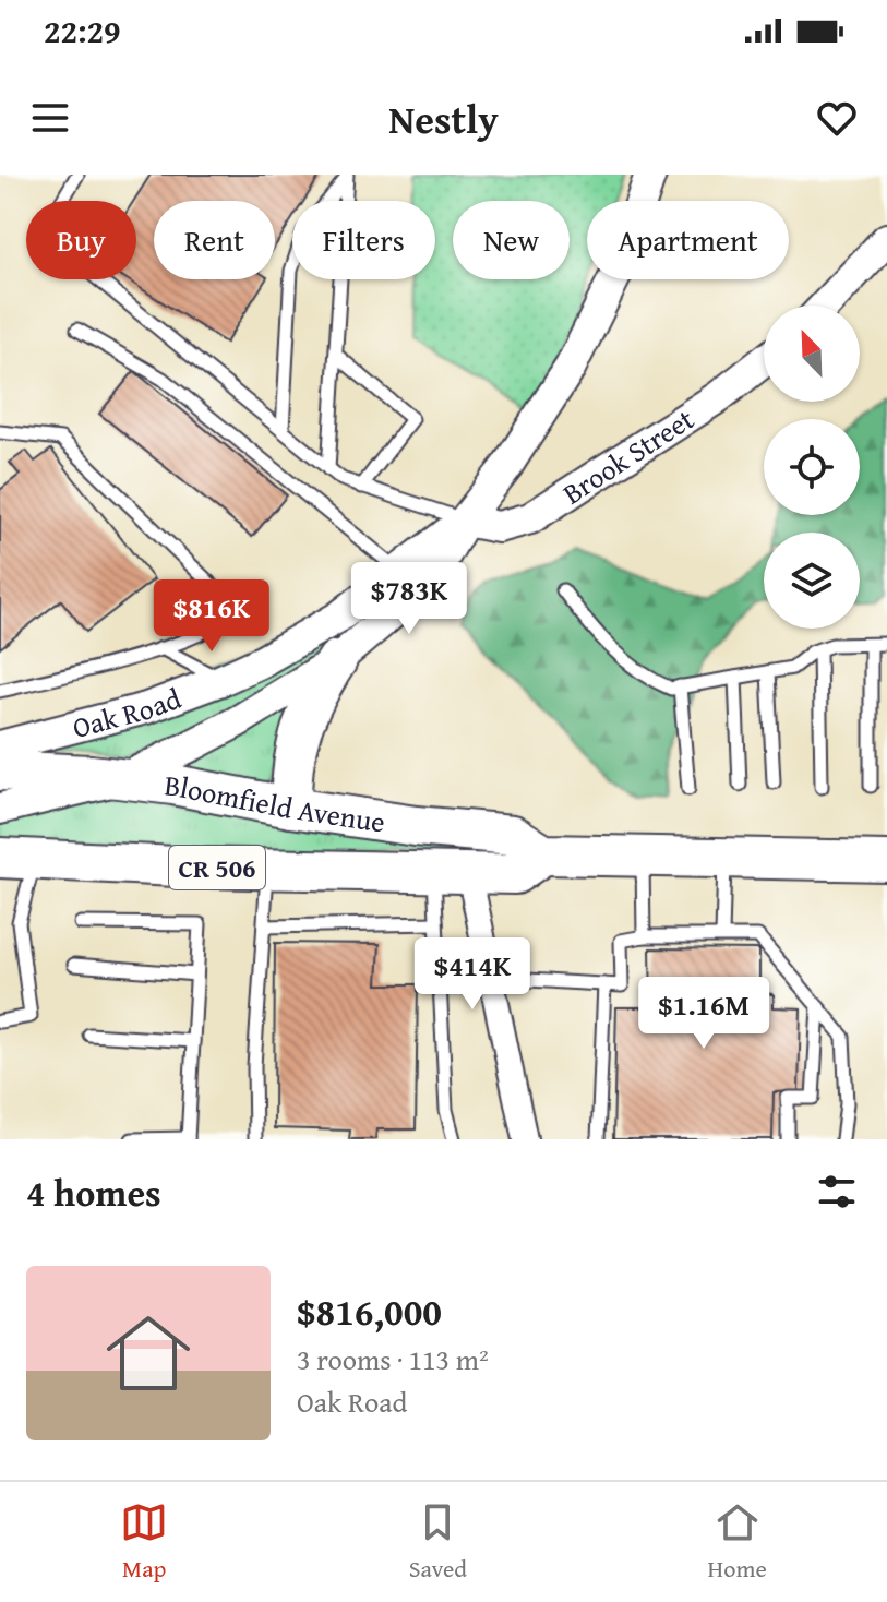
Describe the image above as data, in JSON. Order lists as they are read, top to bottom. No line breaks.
{"streets":{"main road":["Bloomfield Avenue","CR 506"],"street":["Brook Street","Oak Road"]},"crossings":[["Brook Street","Oak Road"],["Oak Road","Bloomfield Avenue"]],"north":"top left","page":{"status":"22:29","header":"Nestly","chip":["Buy","Rent","Filters","New","Apartment"],"price":["$783K","$816K","$414K","$1.16M"],"heading":"4 homes","list":[{"name":"$816,000","note":"3 rooms · 113 m² · Oak Road"}],"tabs":["Map","Saved","Home"]}}
